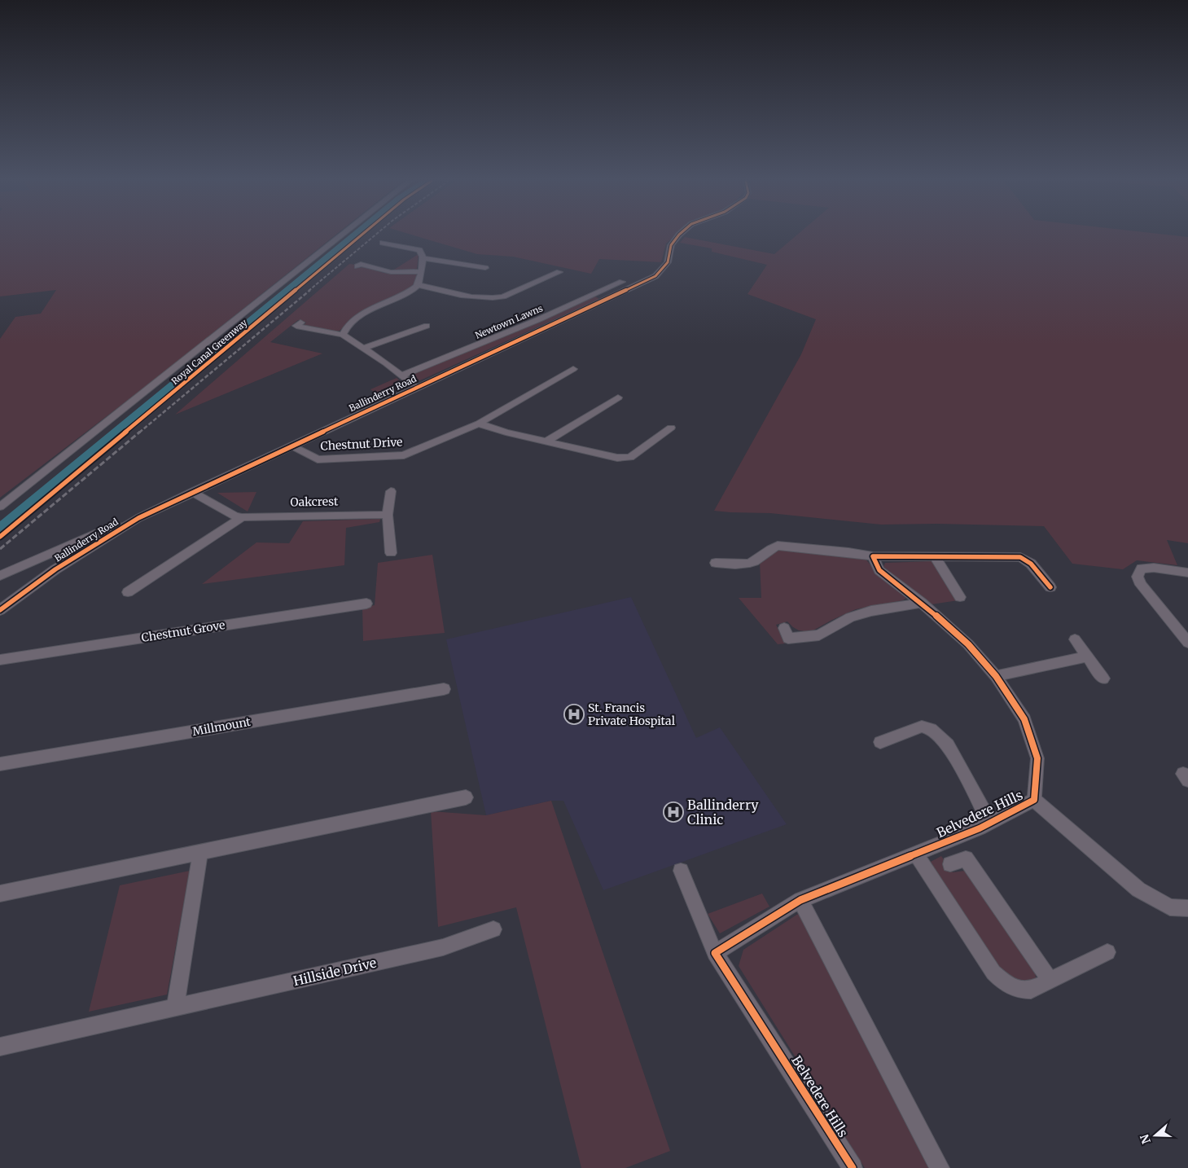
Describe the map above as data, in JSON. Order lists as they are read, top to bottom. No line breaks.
{"streets":{"street":["Newtown Lawns","Ballinderry Road","Chestnut Drive","Oakcrest","Chestnut Grove","Millmount","Belvedere Hills","Hillside Drive"],"cycle path":["Royal Canal Greenway"]},"crossings":[["Ballinderry Road","Chestnut Drive"],["Ballinderry Road","Oakcrest"]],"places":{"hospital":["St. Francis Private Hospital","Ballinderry Clinic"]},"north":"left"}
